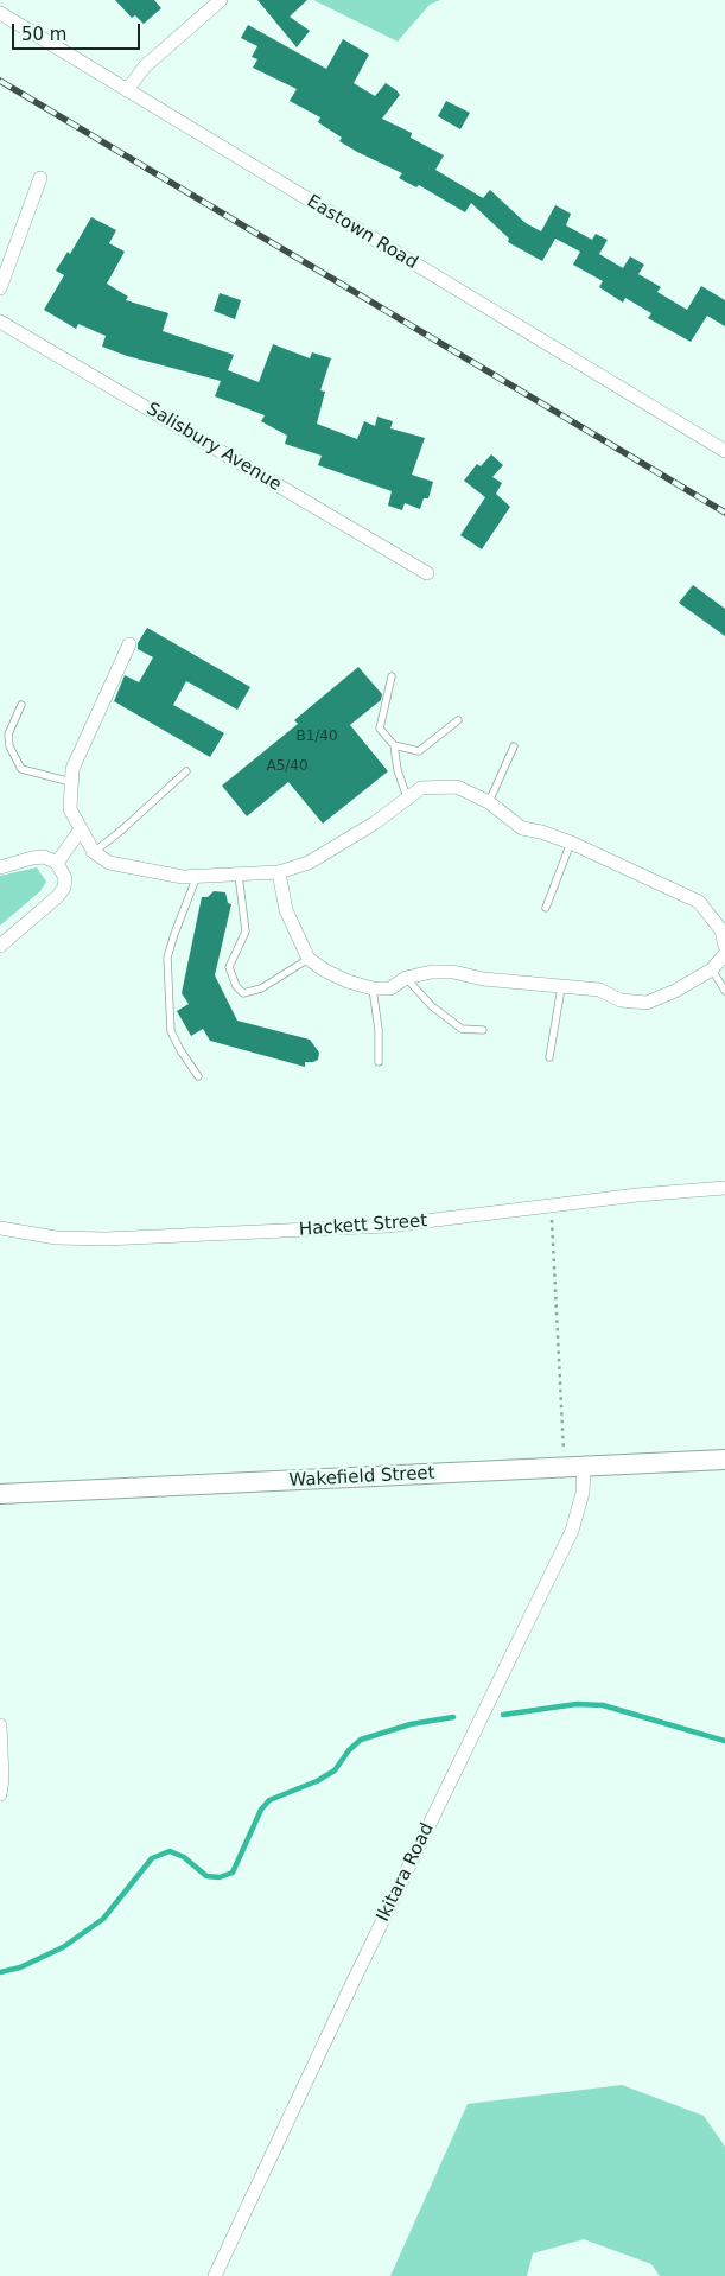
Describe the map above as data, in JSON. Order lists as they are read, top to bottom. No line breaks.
{"streets":{"street":["Eastown Road","Salisbury Avenue","Hackett Street","Wakefield Street","Ikitara Road"]},"crossings":[["Wakefield Street","Ikitara Road"]],"house_numbers":["B1/40","A5/40"],"scale_bar":"50 m"}
